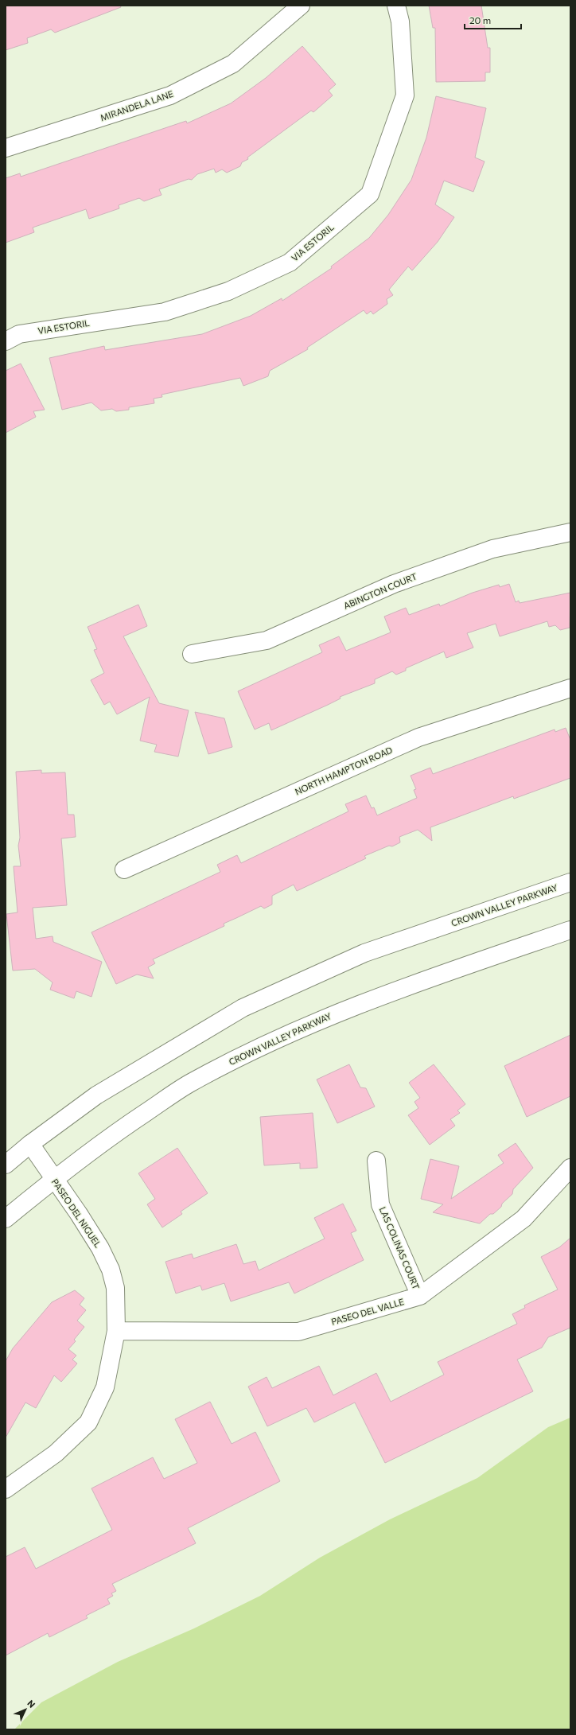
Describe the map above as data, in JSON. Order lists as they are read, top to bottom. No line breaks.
{"streets":{"street":["MIRANDELA LANE","VIA ESTORIL","ABINGTON COURT","NORTH HAMPTON ROAD","CROWN VALLEY PARKWAY","PASEO DEL NIGUEL","LAS COLINAS COURT","PASEO DEL VALLE"]},"crossings":[["CROWN VALLEY PARKWAY","PASEO DEL NIGUEL"],["PASEO DEL NIGUEL","PASEO DEL VALLE"],["LAS COLINAS COURT","PASEO DEL VALLE"]],"scale_bar":"20 m","north":"top right"}
